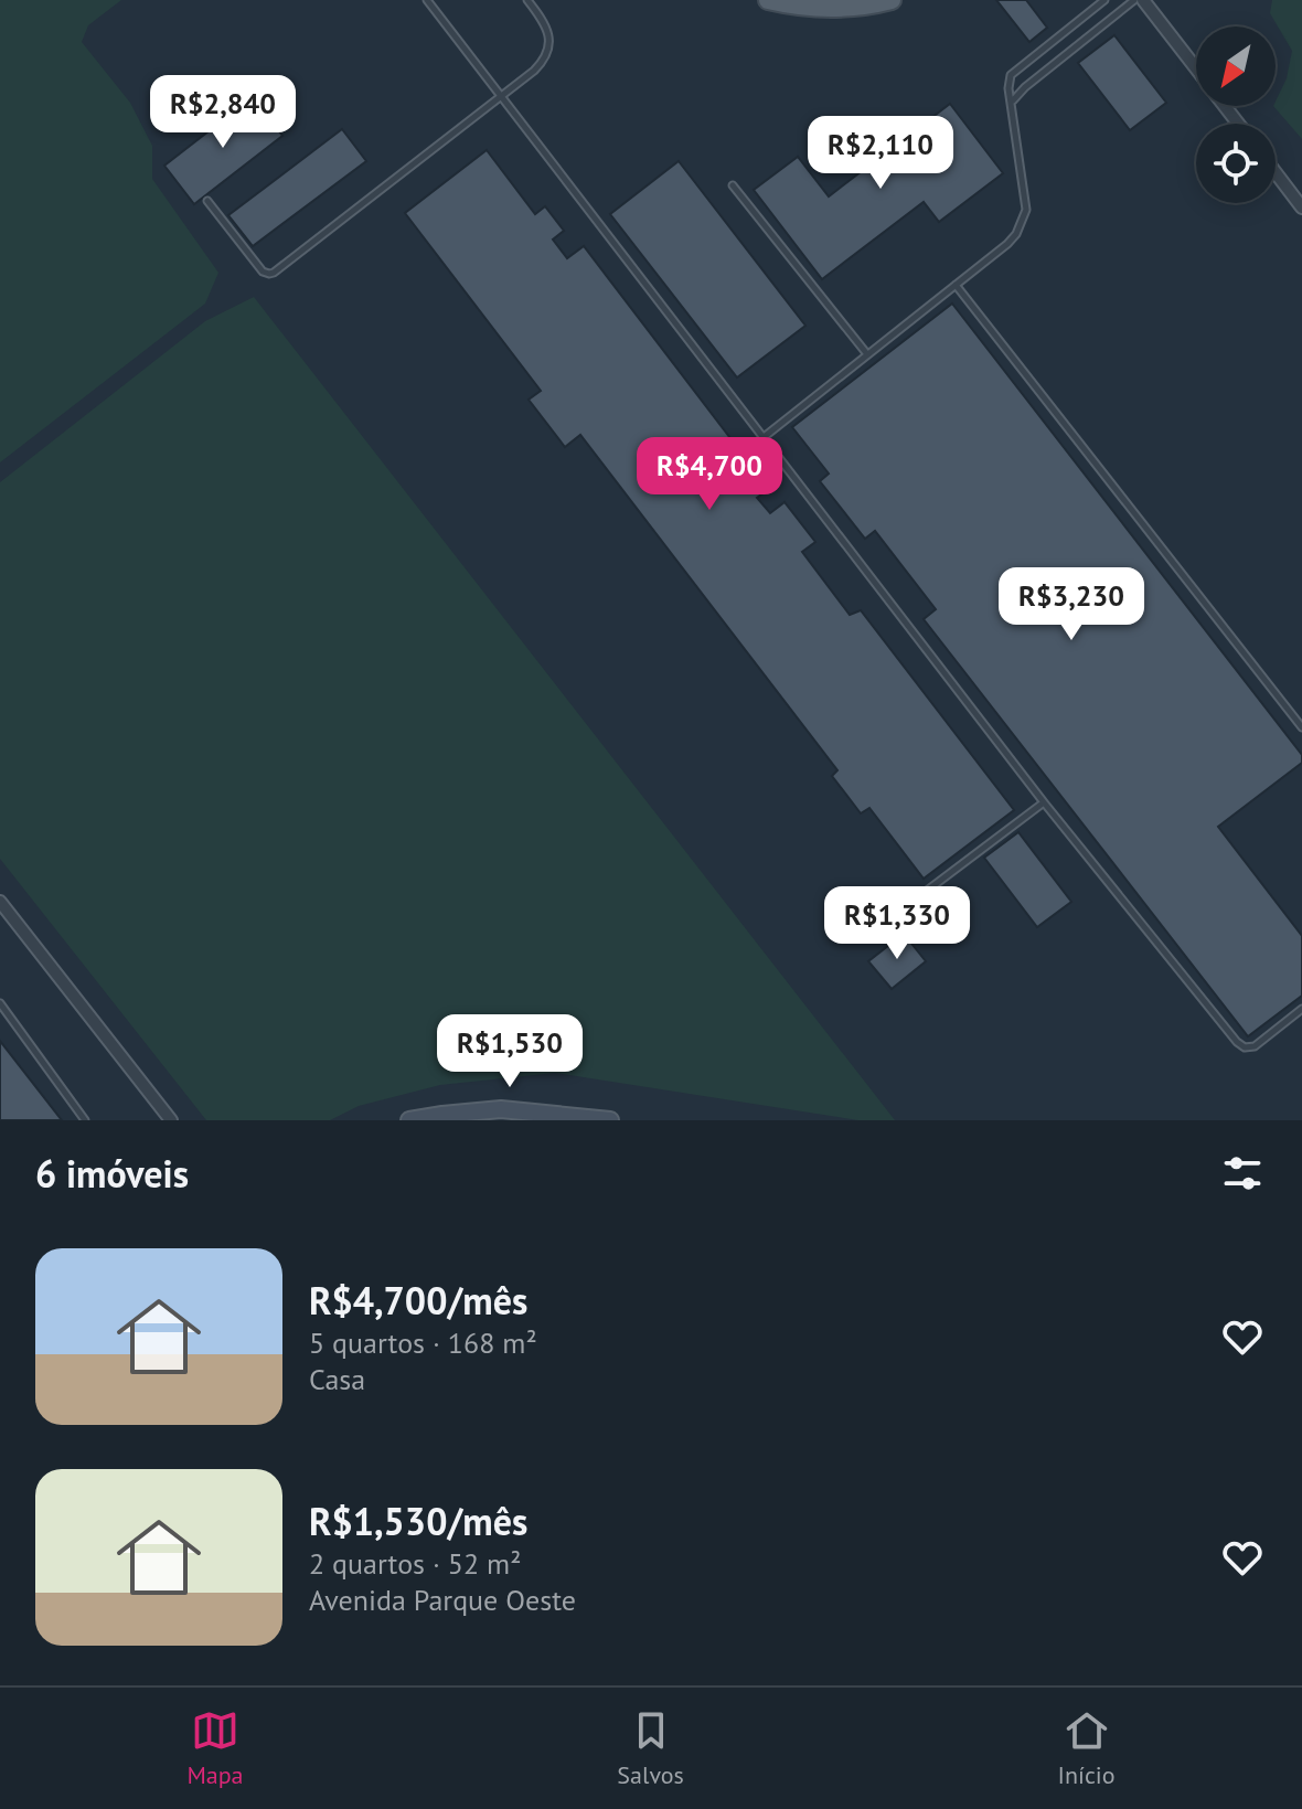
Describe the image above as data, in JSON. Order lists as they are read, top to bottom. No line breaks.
{"north":"bottom left","page":{"price":["R$2,840","R$2,110","R$4,700","R$3,230","R$1,330","R$1,530"],"heading":"6 imóveis","list":[{"name":"R$4,700/mês","note":"5 quartos · 168 m² · Casa"},{"name":"R$1,530/mês","note":"2 quartos · 52 m² · Avenida Parque Oeste"}],"tabs":["Mapa","Salvos","Início"]}}
